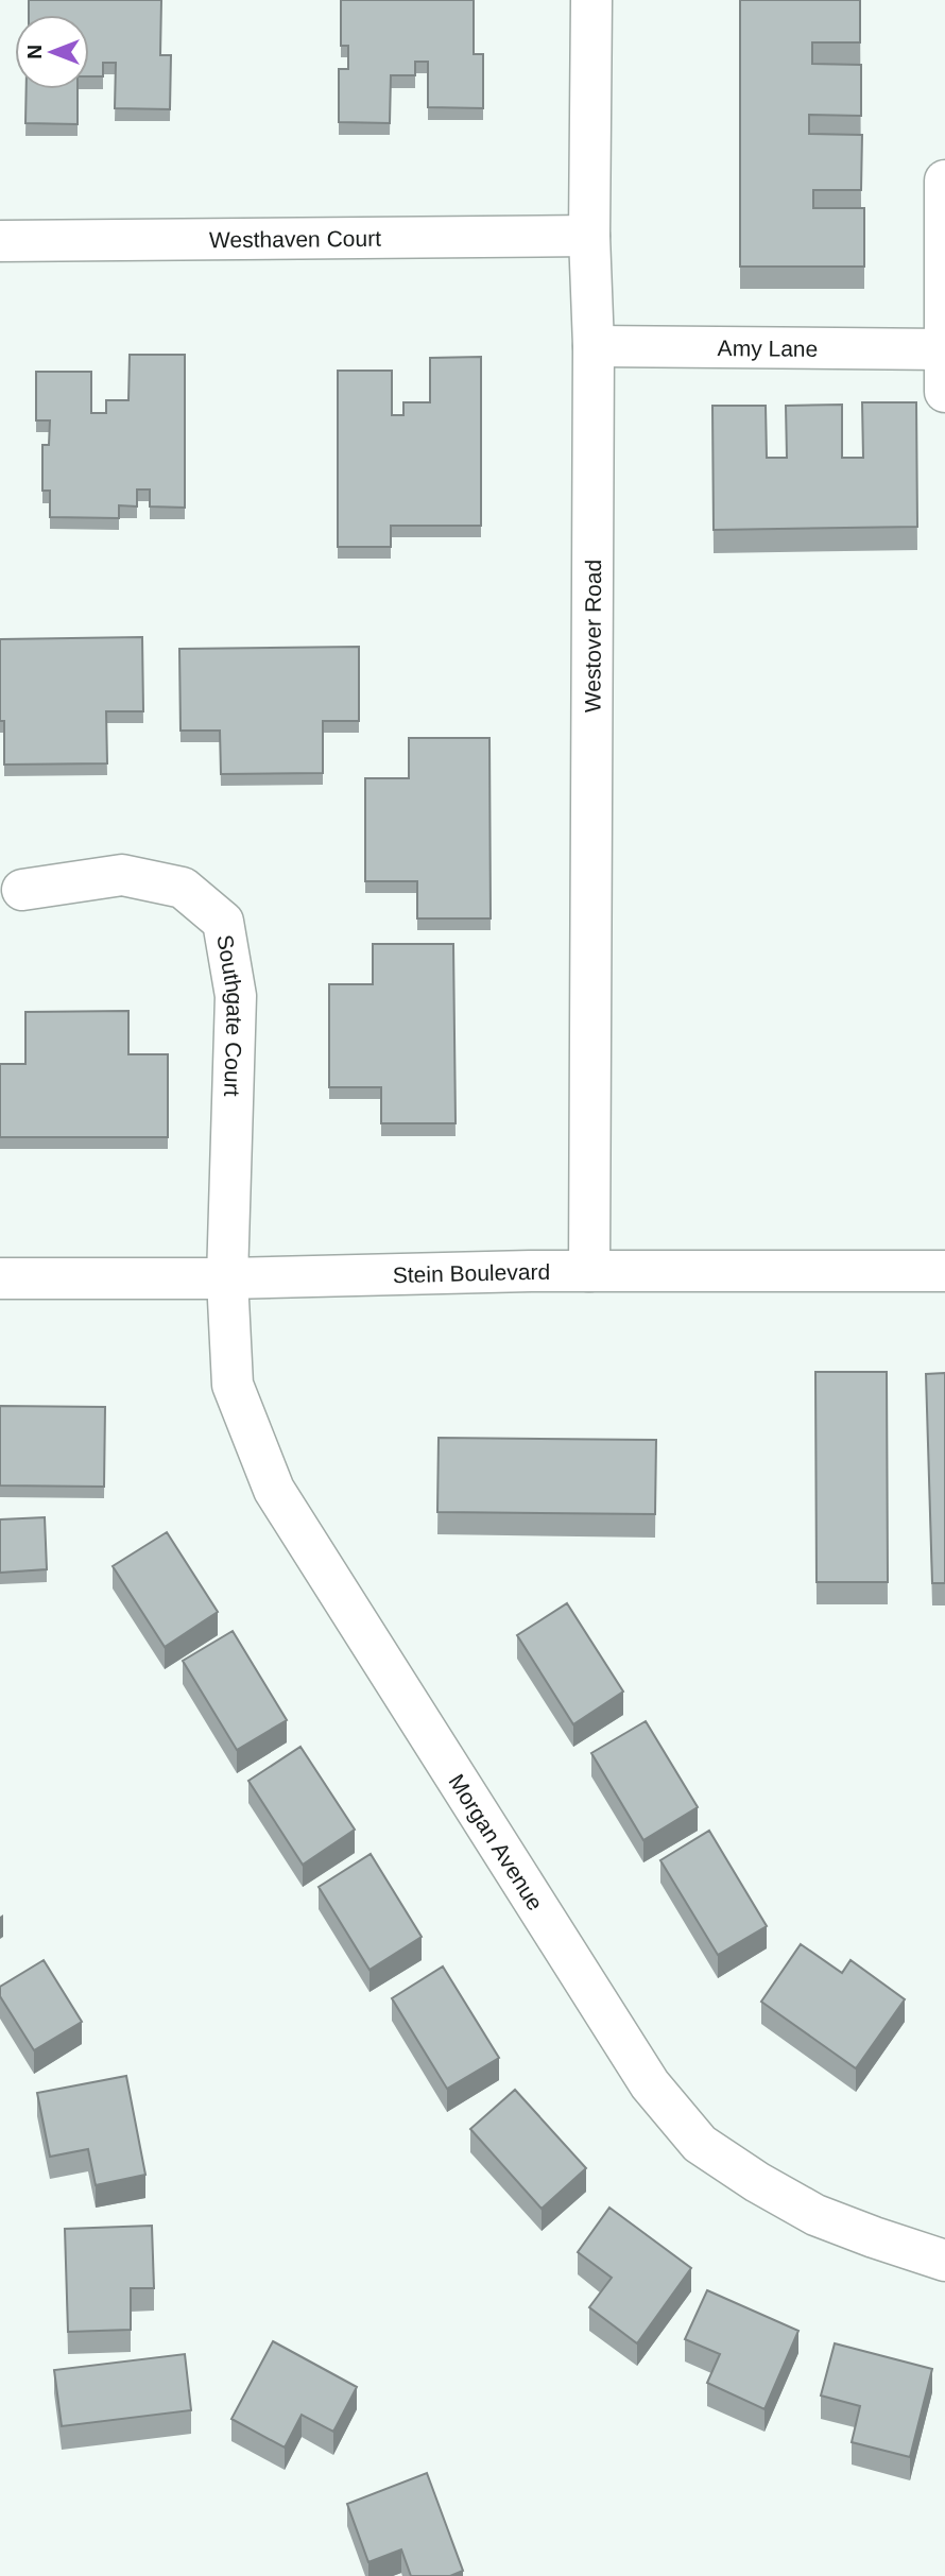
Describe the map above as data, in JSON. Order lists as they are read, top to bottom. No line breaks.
{"streets":{"street":["Westhaven Court","Amy Lane","Westover Road","Southgate Court","Stein Boulevard","Morgan Avenue"]},"crossings":[["Westhaven Court","Westover Road"],["Amy Lane","Westover Road"],["Westover Road","Stein Boulevard"],["Southgate Court","Stein Boulevard"],["Southgate Court","Morgan Avenue"],["Stein Boulevard","Morgan Avenue"]],"north":"left"}
